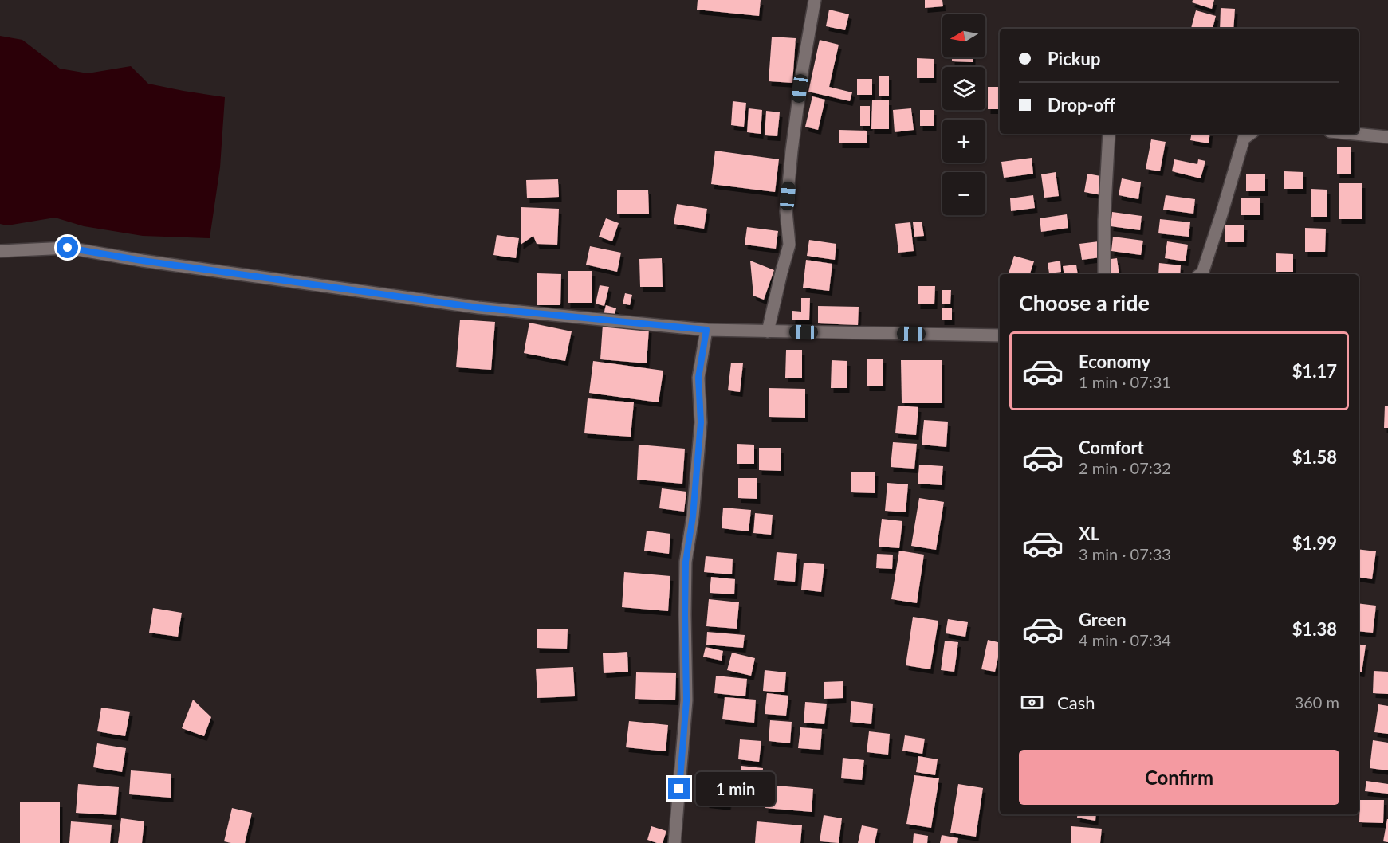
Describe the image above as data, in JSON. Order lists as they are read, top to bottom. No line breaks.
{"north":"left","page":{"map_buttons":["+","−"],"banner":["Pickup","Drop-off"],"heading":"Choose a ride","list":[{"name":"Economy","note":"1 min · 07:31","value":"$1.17"},{"name":"Comfort","note":"2 min · 07:32","value":"$1.58"},{"name":"XL","note":"3 min · 07:33","value":"$1.99"},{"name":"Green","note":"4 min · 07:34","value":"$1.38"}],"pay":["Cash","360 m"],"buttons":"Confirm","bubble":"1 min"}}
